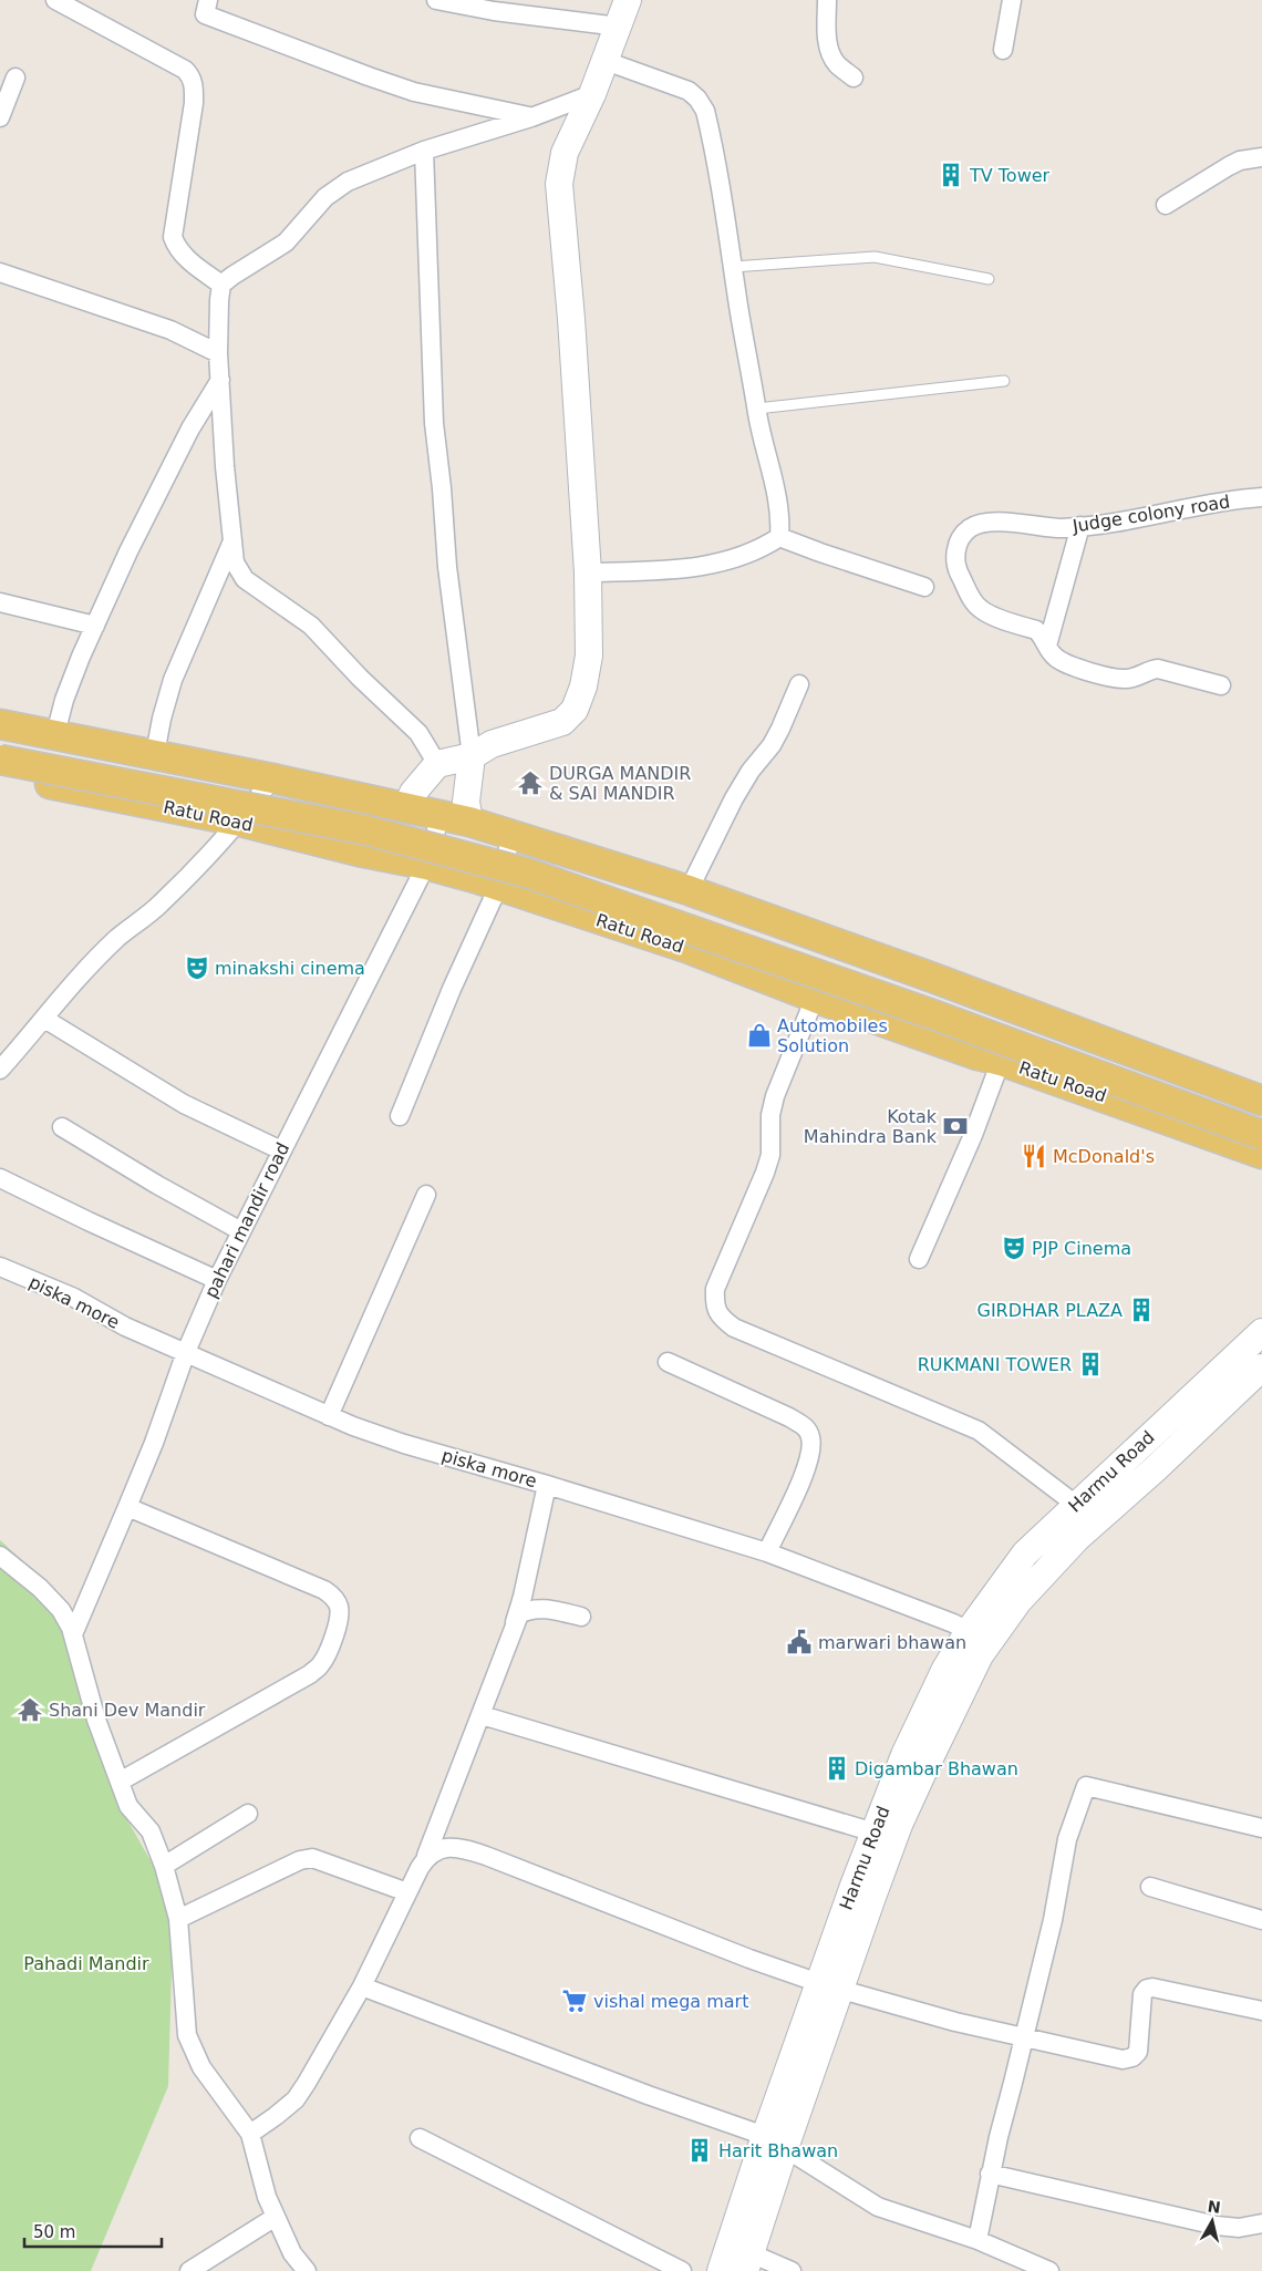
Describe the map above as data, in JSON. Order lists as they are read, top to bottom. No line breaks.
{"streets":{"main road":["Ratu Road","Harmu Road"],"street":["Judge colony road","pahari mandir road","piska more"]},"crossings":[["Ratu Road","pahari mandir road"],["pahari mandir road","piska more"],["piska more","Harmu Road"]],"parks":["Pahadi Mandir"],"places":{"building":["TV Tower","GIRDHAR PLAZA","RUKMANI TOWER","Digambar Bhawan","Harit Bhawan"],"temple":["DURGA MANDIR & SAI MANDIR","Shani Dev Mandir"],"theatre":["minakshi cinema","PJP Cinema"],"shop":["Automobiles Solution"],"bank":["Kotak Mahindra Bank"],"restaurant":["McDonald's"],"public building":["marwari bhawan"],"supermarket":["vishal mega mart"]},"scale_bar":"50 m","north":"top"}
